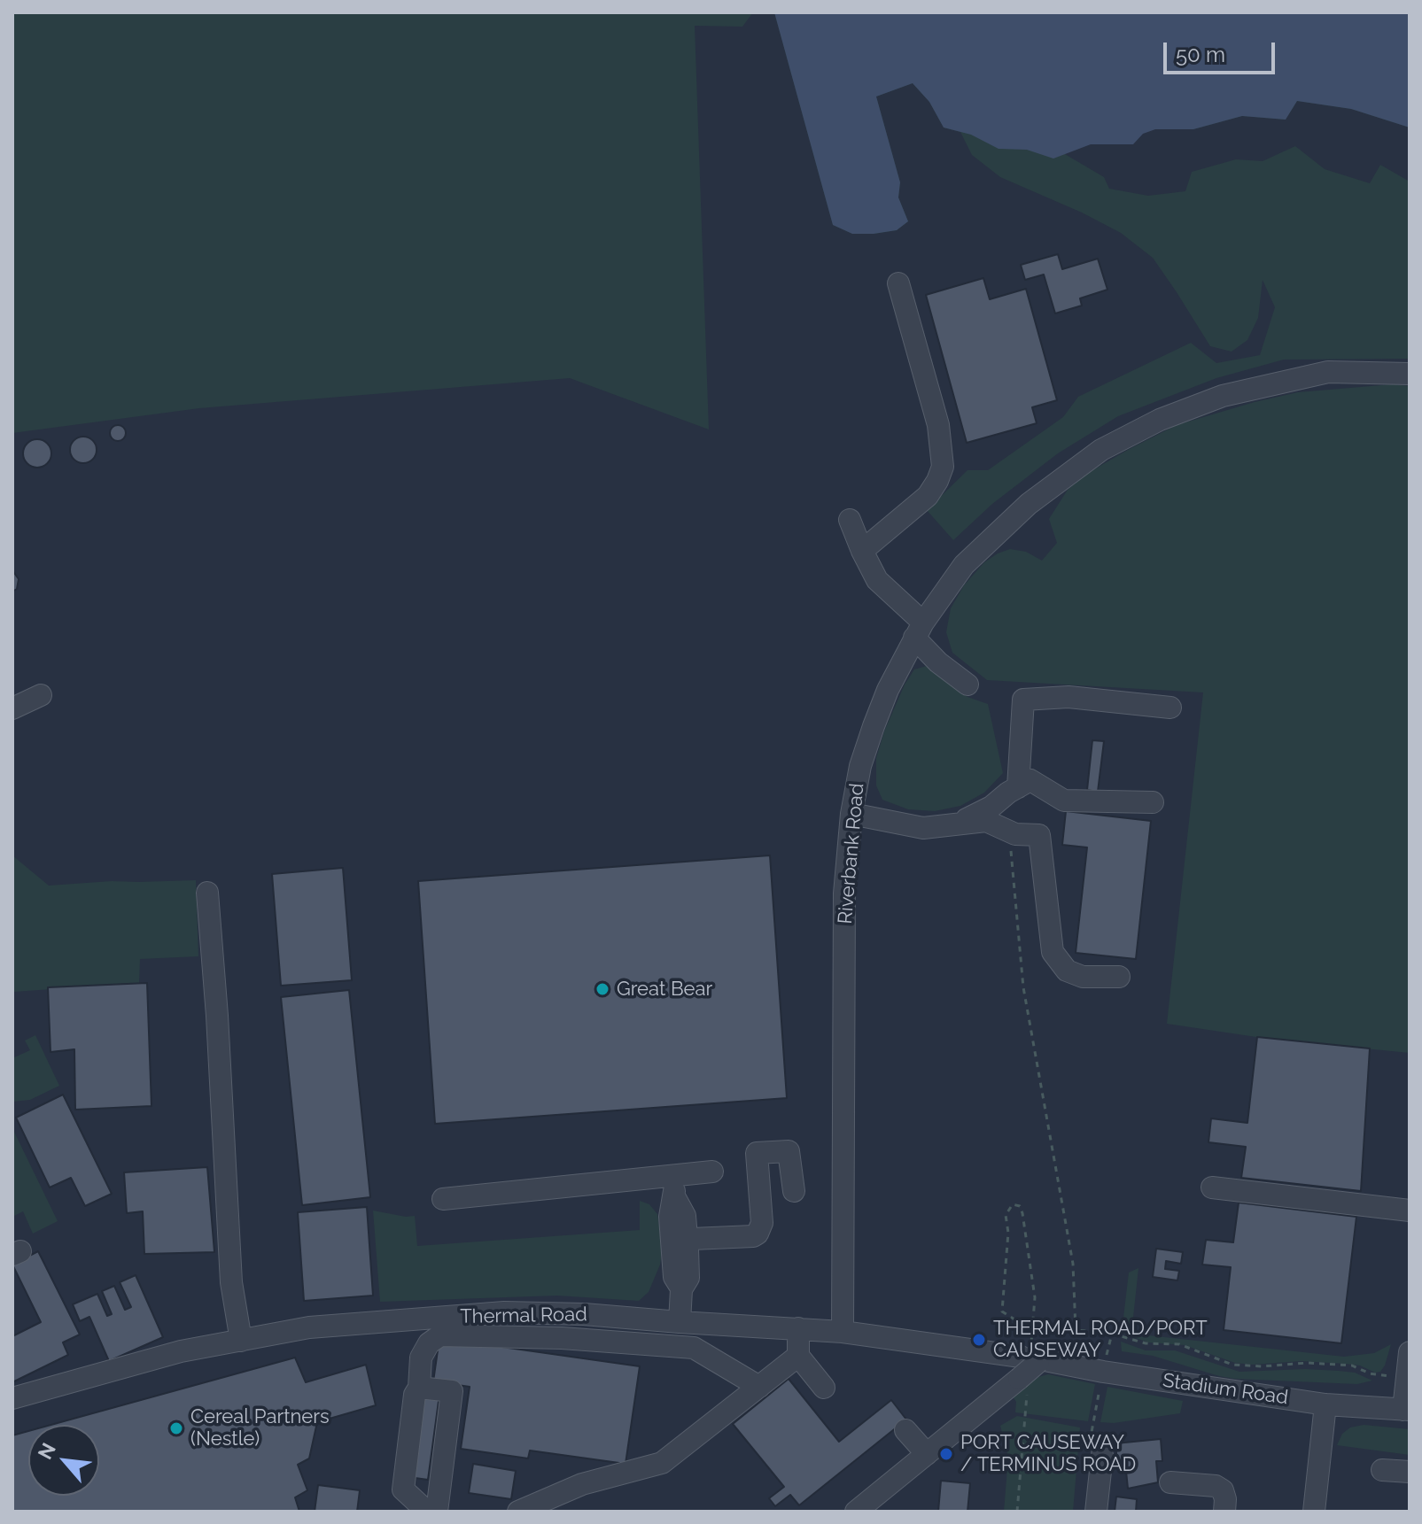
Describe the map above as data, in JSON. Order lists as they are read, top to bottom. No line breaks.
{"streets":{"street":["Riverbank Road","Thermal Road","Stadium Road"]},"crossings":[["Riverbank Road","Thermal Road"],["Thermal Road","Stadium Road"]],"places":["Great Bear","THERMAL ROAD/PORT CAUSEWAY","Cereal Partners (Nestle)","PORT CAUSEWAY / TERMINUS ROAD"],"scale_bar":"50 m","north":"top left"}
